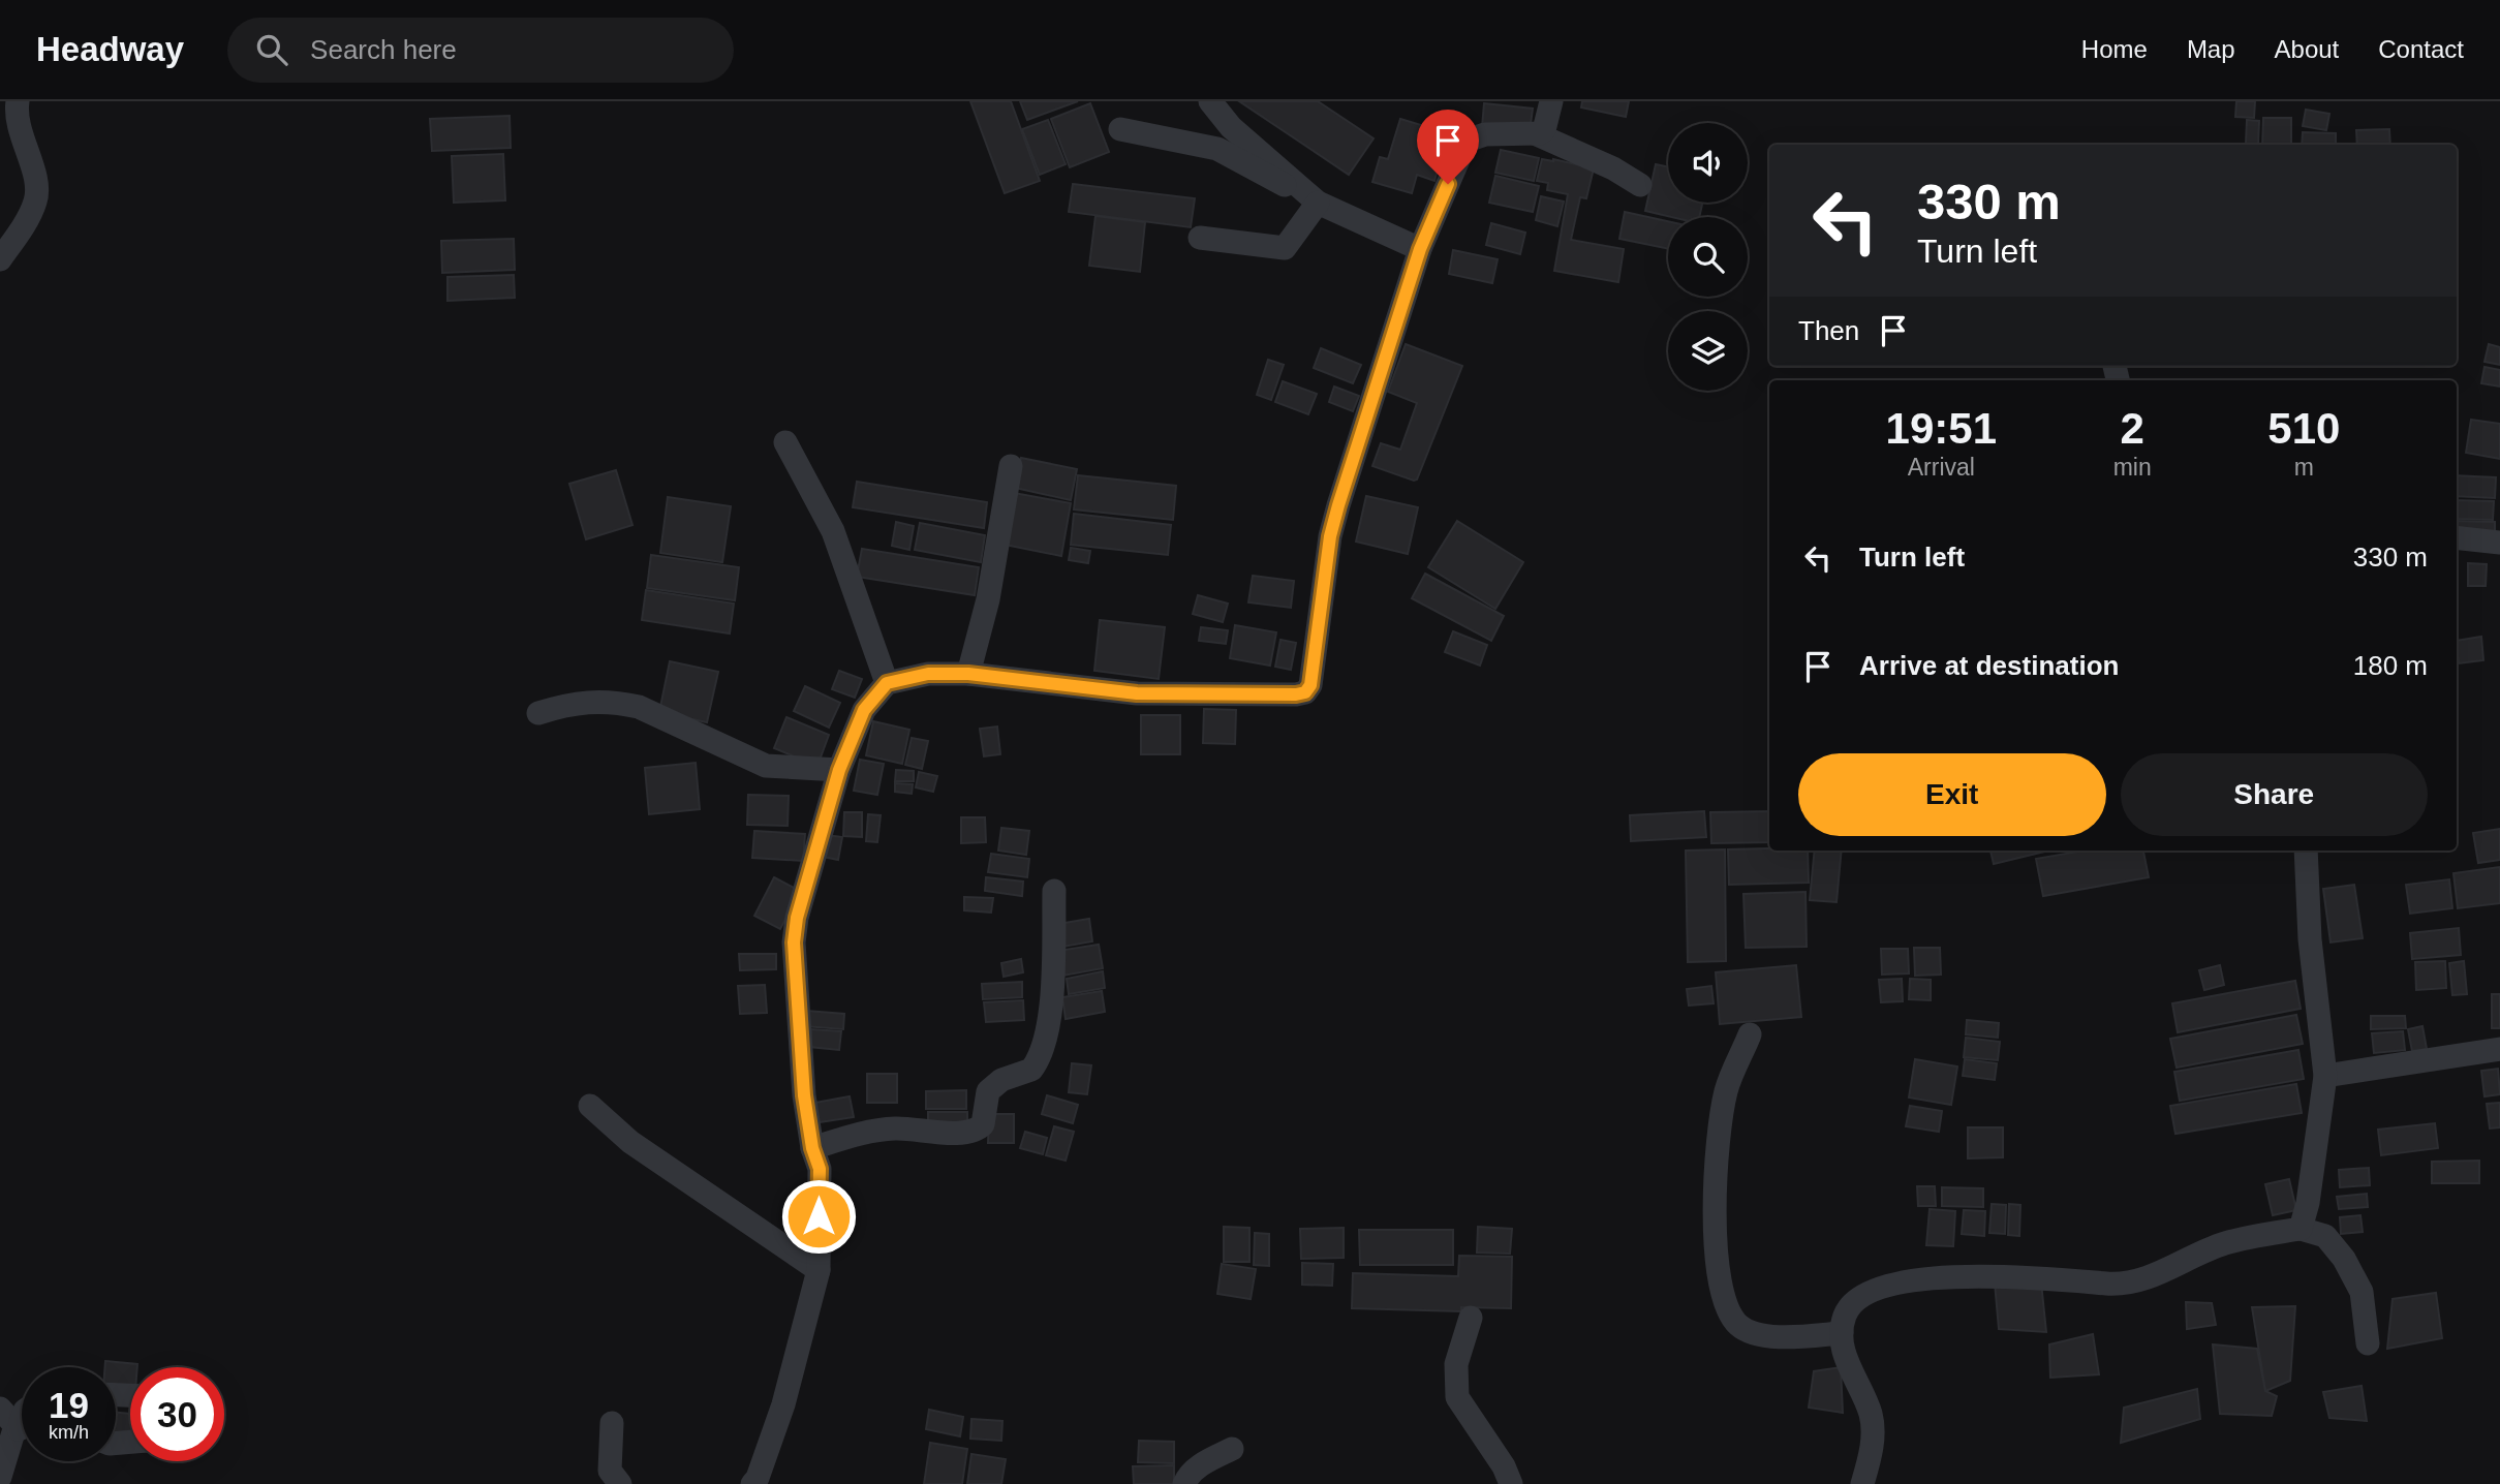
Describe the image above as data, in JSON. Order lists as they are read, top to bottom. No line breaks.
{"page":{"header":"Headway","search":"Search here","nav":["Home","Map","About","Contact"],"turn":["330 m","Turn left"],"then":"Then","eta":["19:51","Arrival","2","min","510","m"],"list":[{"name":"Turn left","value":"330 m"},{"name":"Arrive at destination","value":"180 m"}],"buttons":["Exit","Share"],"speed":"19 km/h","limit":"30"}}
